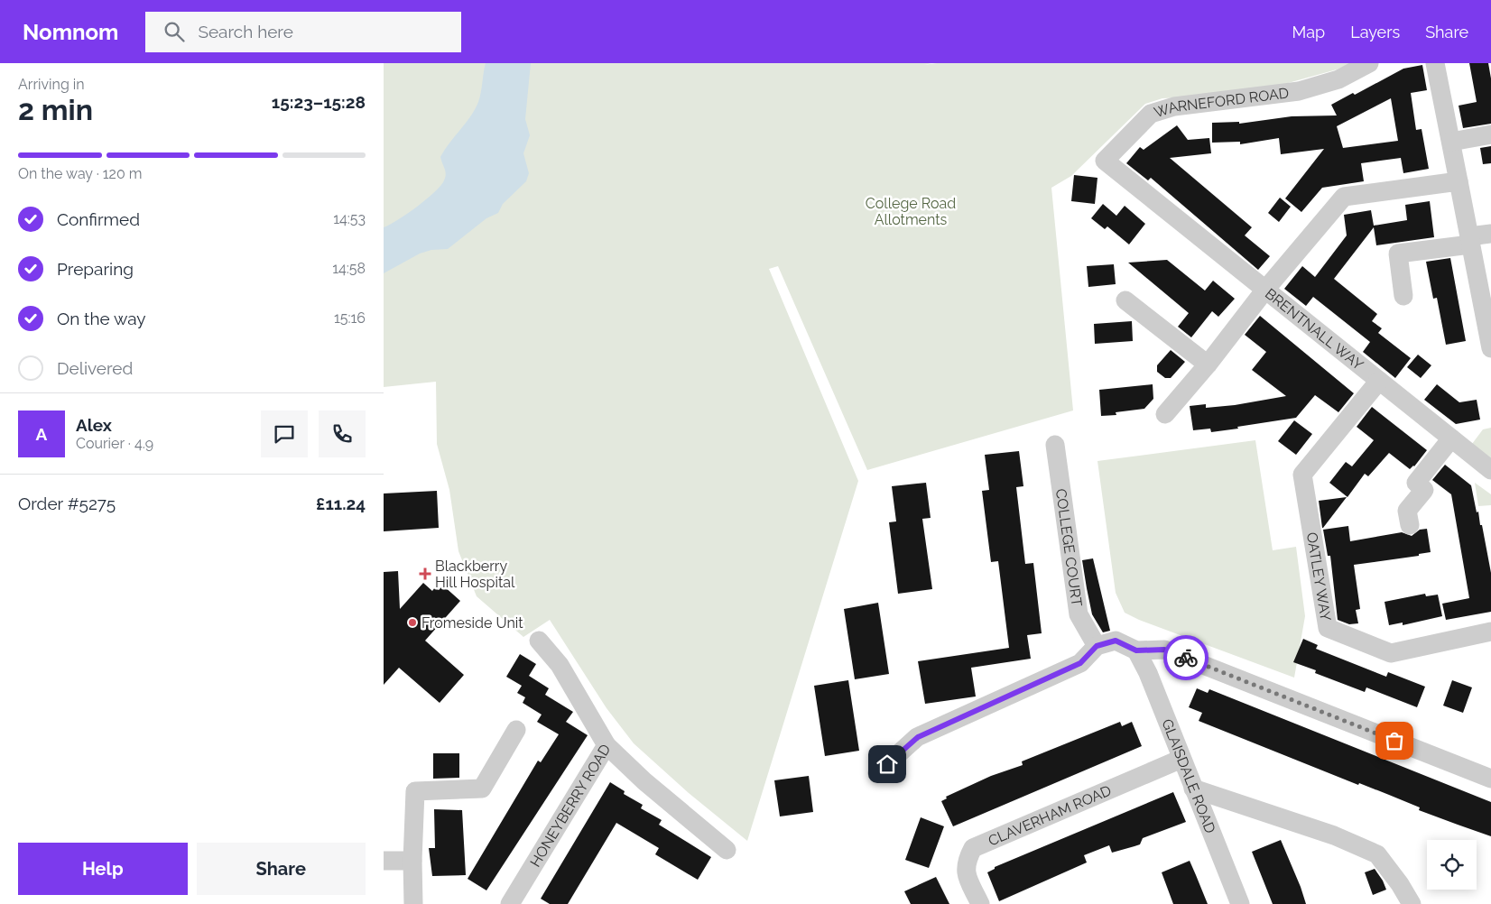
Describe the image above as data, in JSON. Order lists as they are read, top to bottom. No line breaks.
{"streets":{"street":["WARNEFORD ROAD","BRENTNALL WAY","COLLEGE COURT","OATLEY WAY","GLAISDALE ROAD","HONEYBERRY ROAD","CLAVERHAM ROAD"]},"crossings":[["WARNEFORD ROAD","BRENTNALL WAY"],["BRENTNALL WAY","OATLEY WAY"],["GLAISDALE ROAD","CLAVERHAM ROAD"]],"parks":["College Road Allotments"],"places":{"health":["Blackberry Hill Hospital"],"other":["Fromeside Unit"]},"page":{"header":"Nomnom","search":"Search here","nav":["Map","Layers","Share"],"heading":["2 min","Arriving in","15:23–15:28"],"panel":["Alex","Courier · 4.9","Order #5275","£11.24"],"bar":"On the way · 120 m","list":[["Confirmed","14:53"],["Preparing","14:58"],["On the way","15:16"],"Delivered"],"round":"A","buttons":["Help","Share"]}}
